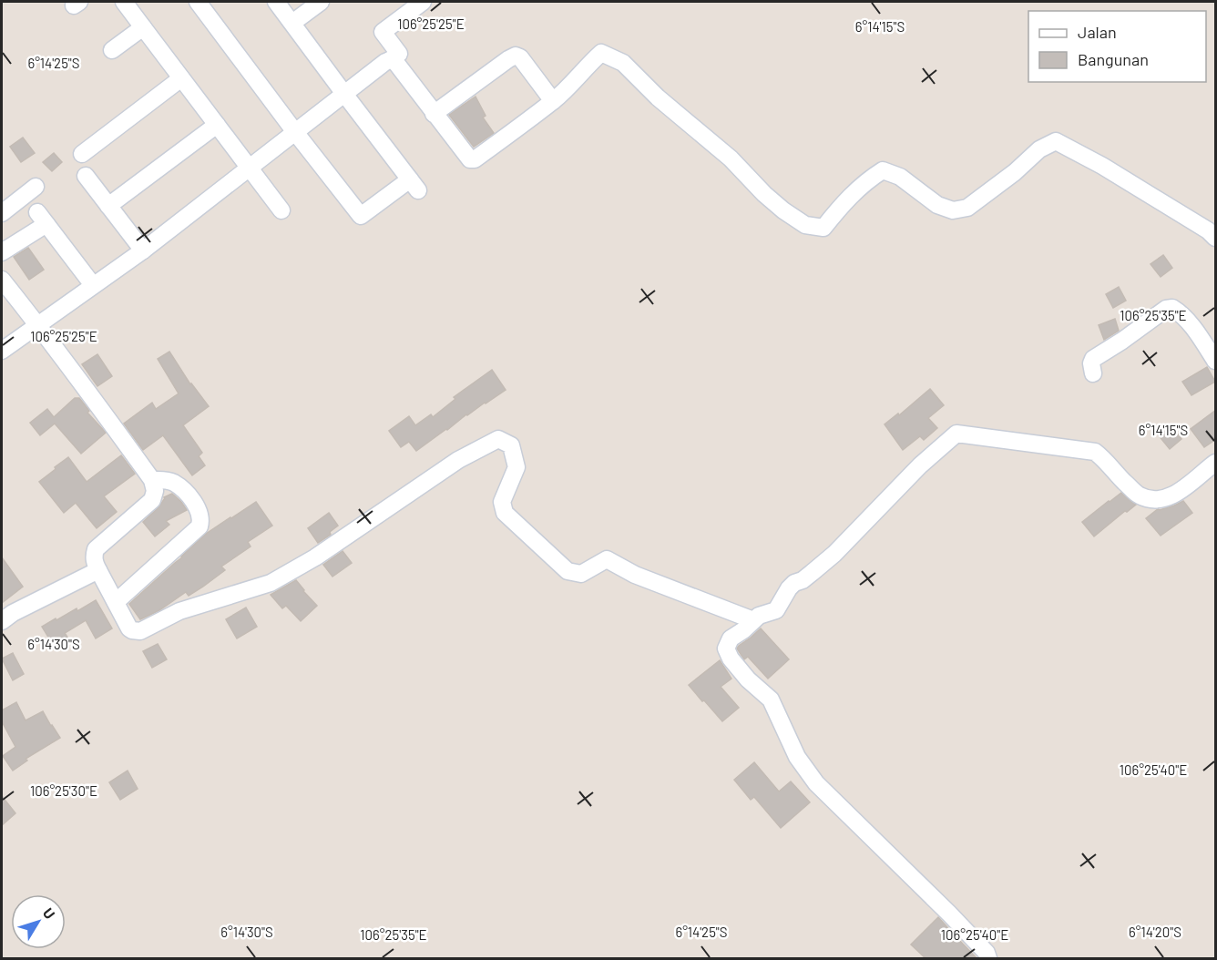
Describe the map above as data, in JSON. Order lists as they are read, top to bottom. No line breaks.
{"legend":["Jalan","Bangunan"],"north":"top right","coordinates":["106°25'25\"E","6°14'15\"S","6°14'25\"S","106°25'35\"E","6°14'30\"S","106°25'40\"E","106°25'30\"E","6°14'20\"S"]}
